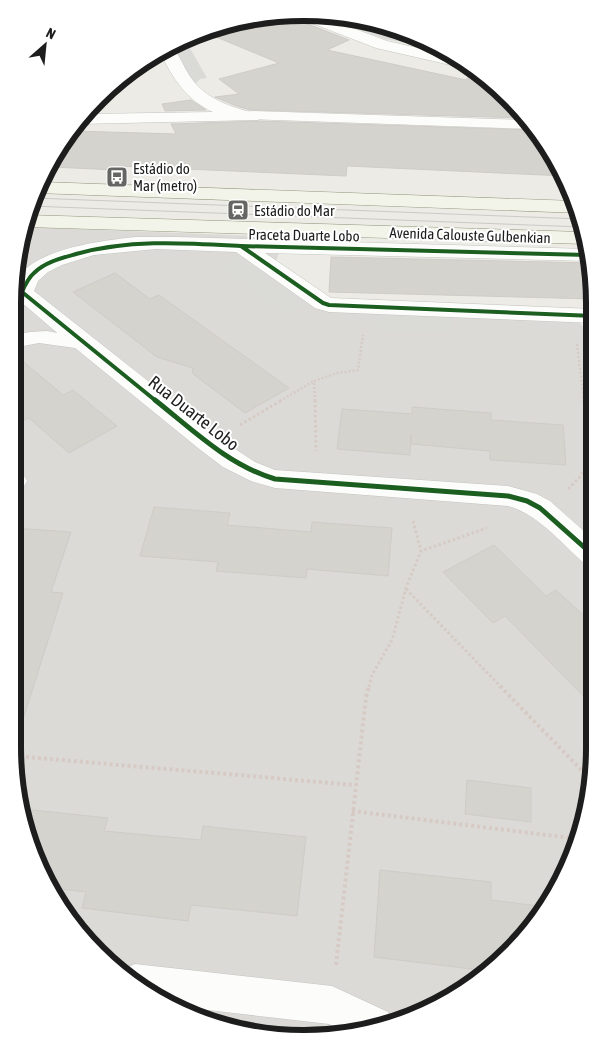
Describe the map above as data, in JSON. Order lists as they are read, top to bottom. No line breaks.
{"streets":{"main road":["Avenida Calouste Gulbenkian"],"street":["Praceta Duarte Lobo","Rua Duarte Lobo"]},"crossings":[["Praceta Duarte Lobo","Rua Duarte Lobo"]],"places":{"bus stop":["Estádio do Mar (metro)"],"station":["Estádio do Mar"]},"north":"top right"}
